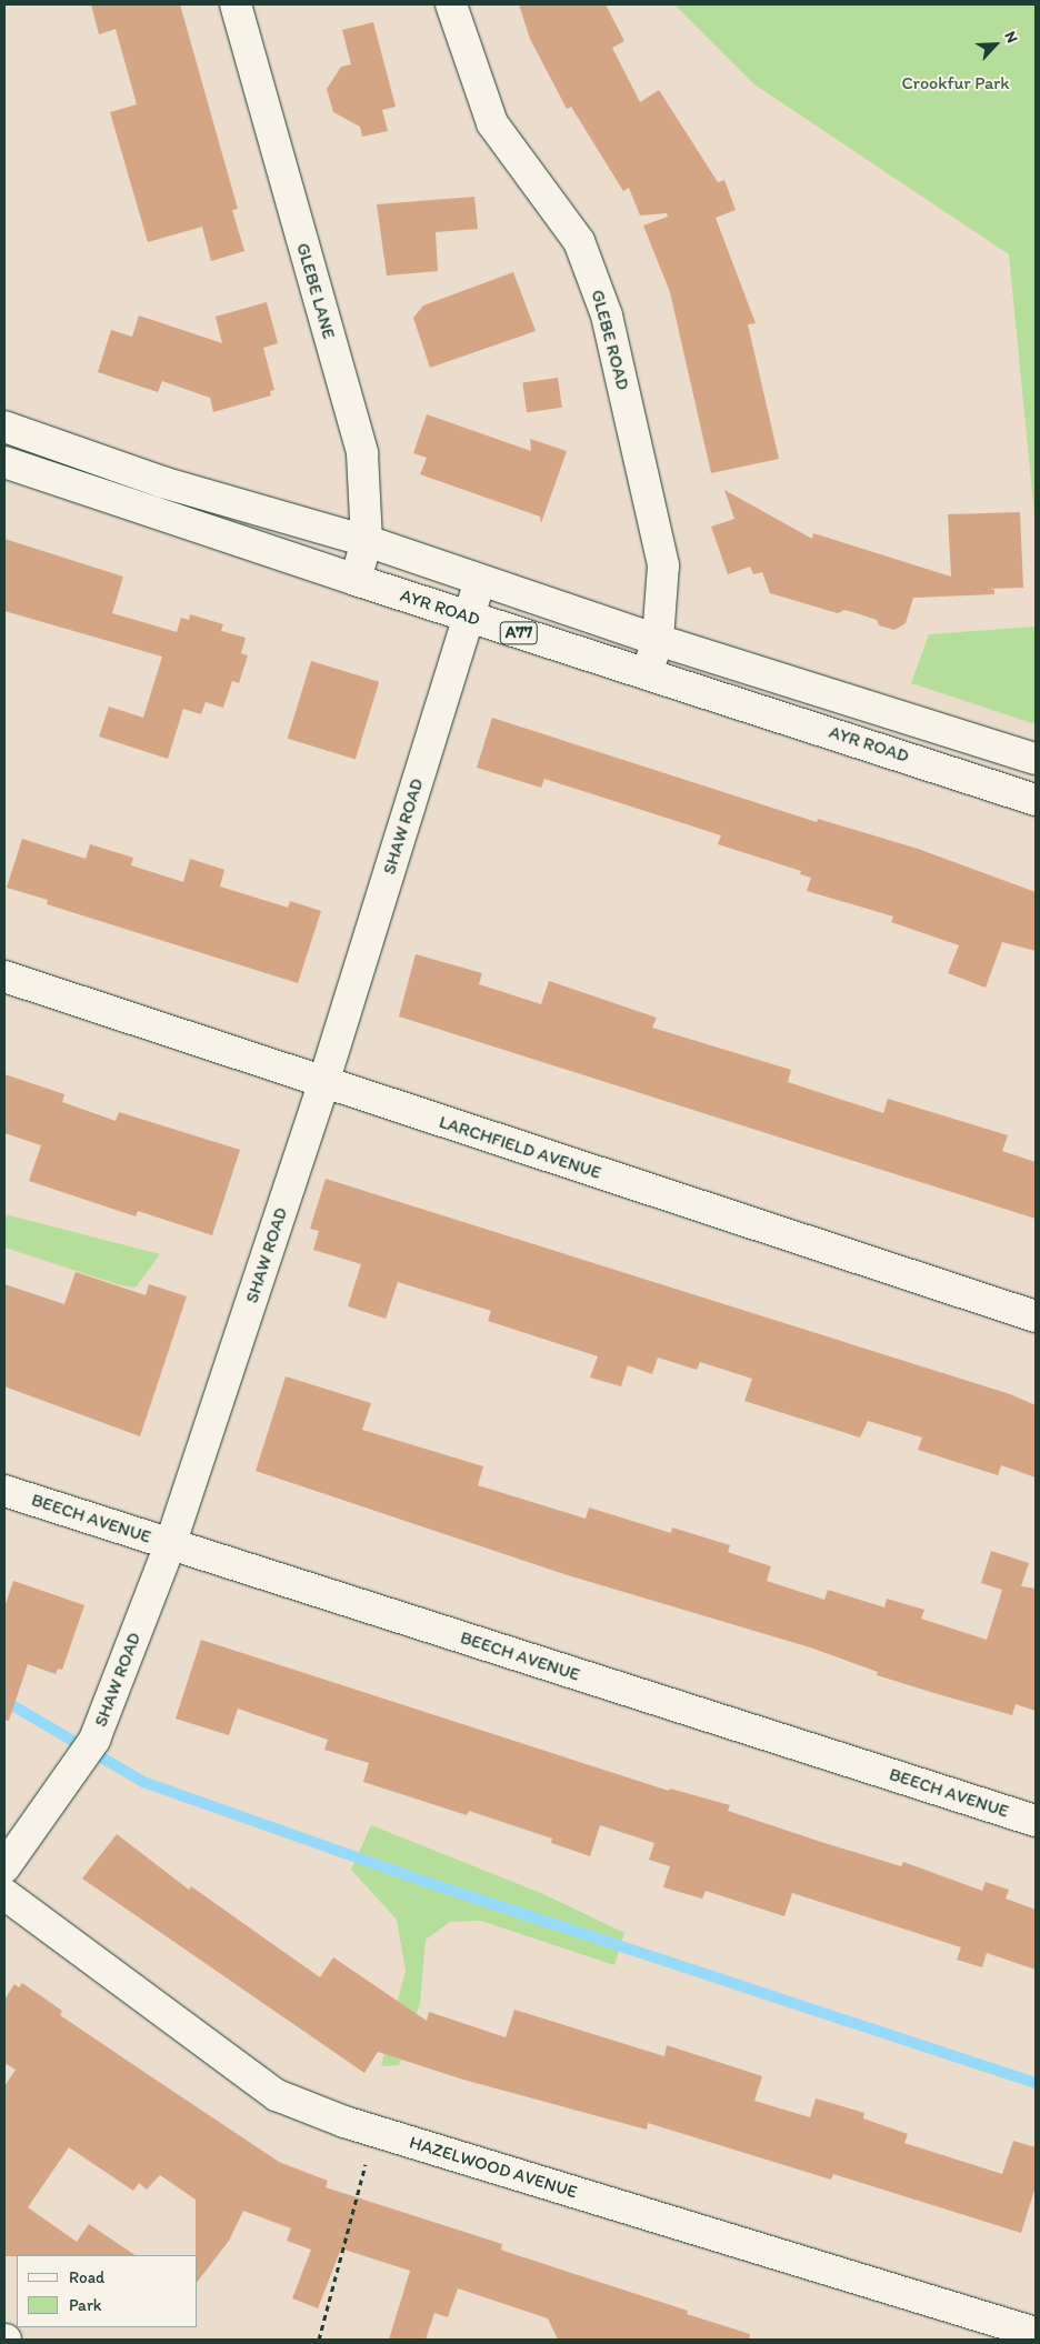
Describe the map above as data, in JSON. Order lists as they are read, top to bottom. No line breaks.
{"streets":{"street":["GLEBE LANE","GLEBE ROAD","AYR ROAD","A77","SHAW ROAD","LARCHFIELD AVENUE","BEECH AVENUE","HAZELWOOD AVENUE"]},"crossings":[["GLEBE LANE","AYR ROAD"],["GLEBE ROAD","AYR ROAD"],["AYR ROAD","SHAW ROAD"],["SHAW ROAD","LARCHFIELD AVENUE"],["SHAW ROAD","BEECH AVENUE"]],"parks":["Crookfur Park"],"legend":["Road","Park"],"north":"top right"}
